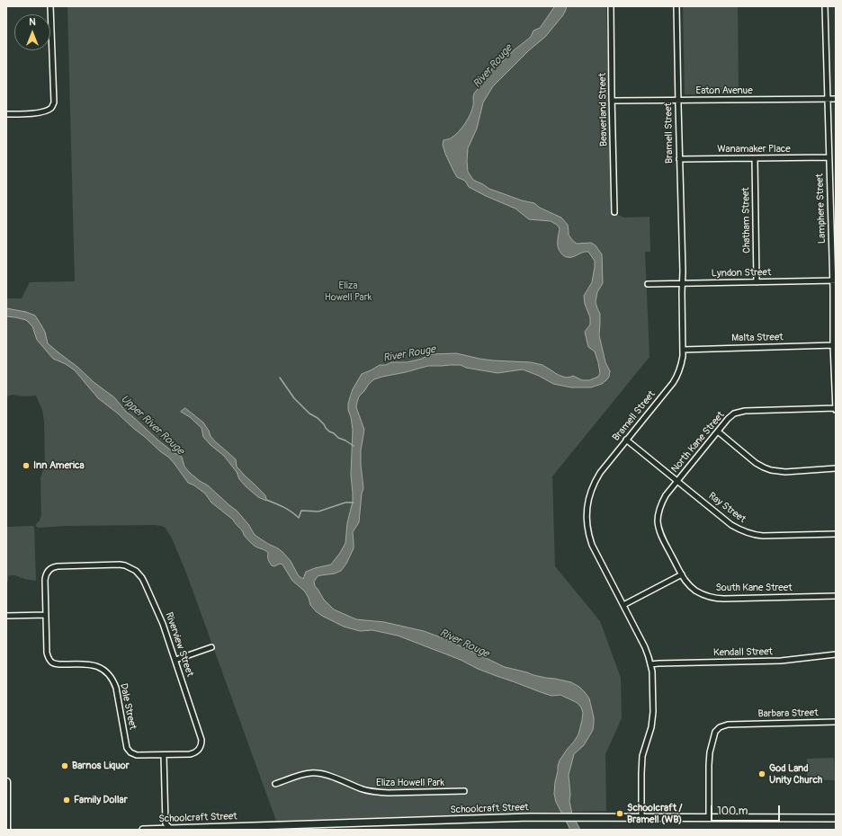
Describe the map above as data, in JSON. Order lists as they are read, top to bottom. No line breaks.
{"streets":{"main road":["Schoolcraft Street"],"street":["Eaton Avenue","Beaverland Street","Bramell Street","Wanamaker Place","Lamphere Street","Chatham Street","Lyndon Street","Malta Street","North Kane Street","Ray Street","South Kane Street","Riverview Street","Kendall Street","Dale Street","Barbara Street","Eliza Howell Park"]},"crossings":[["Eaton Avenue","Beaverland Street"],["Eaton Avenue","Bramell Street"],["Eaton Avenue","Lamphere Street"],["Bramell Street","Wanamaker Place"],["Bramell Street","Lyndon Street"],["Bramell Street","Malta Street"],["Bramell Street","Ray Street"],["Bramell Street","Kendall Street"],["Bramell Street","Schoolcraft Street"],["Wanamaker Place","Lamphere Street"],["Wanamaker Place","Chatham Street"],["Lamphere Street","Lyndon Street"],["Lamphere Street","Malta Street"],["Lamphere Street","North Kane Street"],["Chatham Street","Lyndon Street"],["North Kane Street","Ray Street"],["North Kane Street","South Kane Street"],["Riverview Street","Dale Street"],["Barbara Street","Schoolcraft Street"]],"water":["River Rouge","Upper River Rouge"],"parks":["Eliza Howell Park"],"places":["Inn America","Barnos Liquor","God Land Unity Church","Family Dollar","Schoolcraft / Bramell (WB)"],"scale_bar":"100 m","north":"top"}
